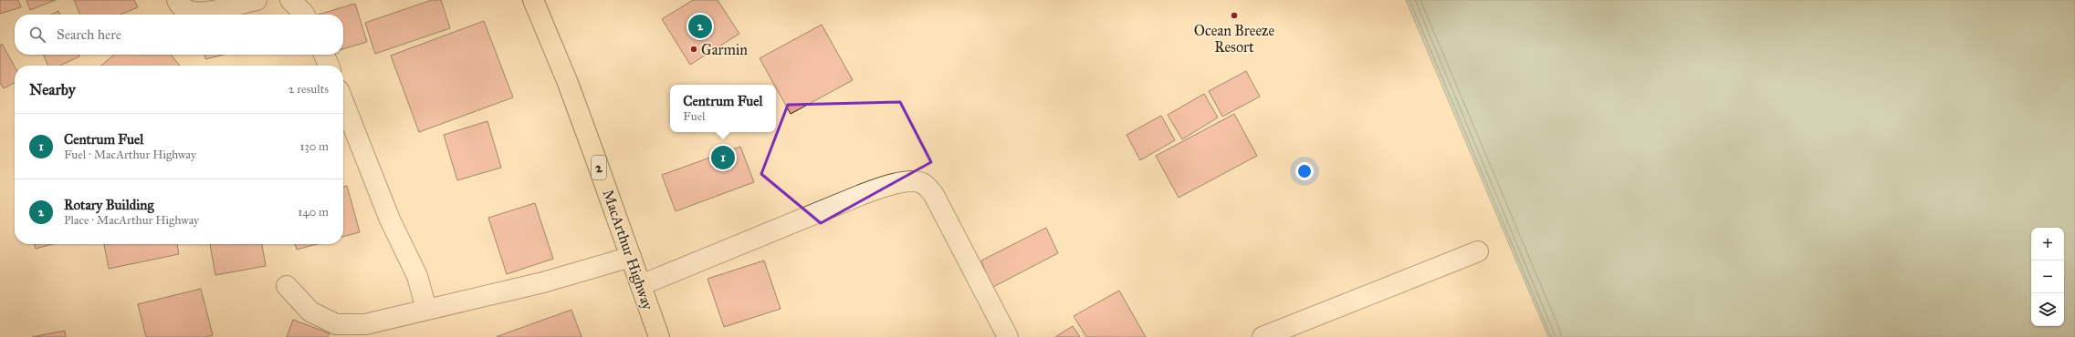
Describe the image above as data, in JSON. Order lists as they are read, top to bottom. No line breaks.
{"streets":{"highway":["2","MacArthur Highway"]},"places":["Ocean Breeze Resort","Garmin"],"page":{"pins":["2","1"],"search":"Search here","heading":["Nearby","2 results"],"popup":["Centrum Fuel","Fuel"],"list":[{"mark":"1","name":"Centrum Fuel","note":"Fuel · MacArthur Highway","value":"130 m"},{"mark":"2","name":"Rotary Building","note":"Place · MacArthur Highway","value":"140 m"}],"map_buttons":["+","−"]}}
